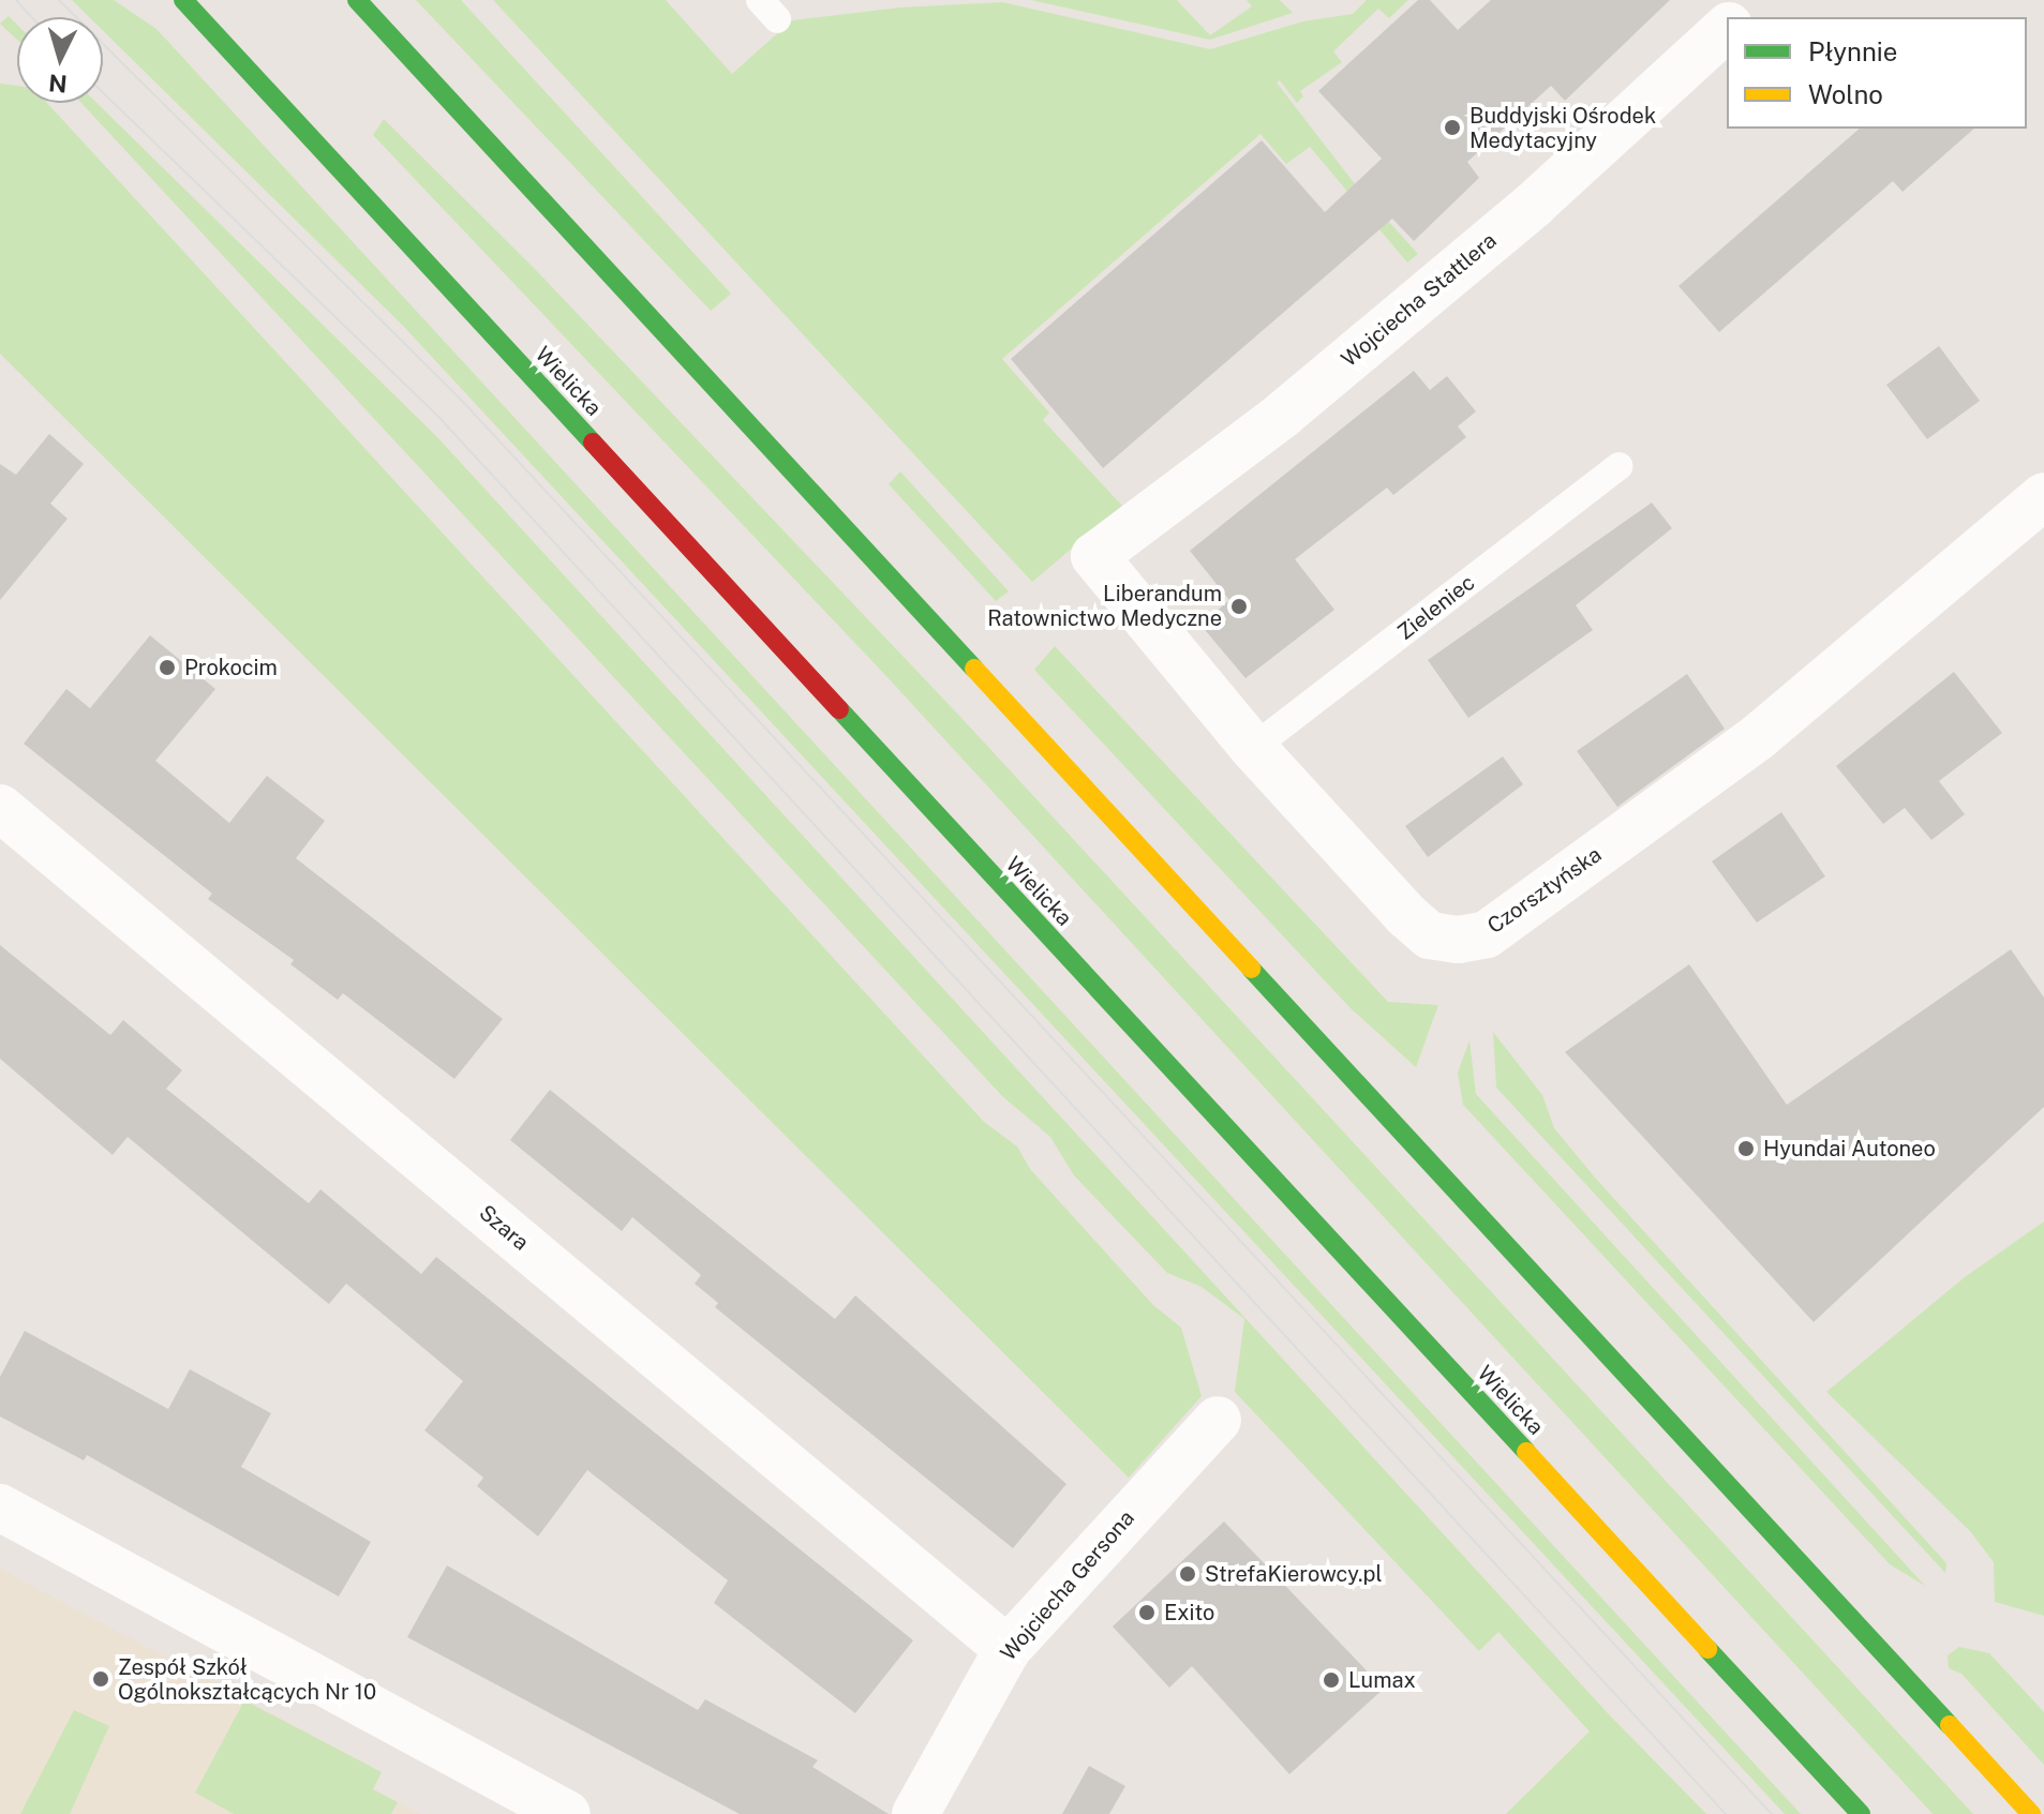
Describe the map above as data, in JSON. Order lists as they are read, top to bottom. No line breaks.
{"streets":{"main road":["Wielicka"],"street":["Wojciecha Stattlera","Czorsztyńska","Szara","Wojciecha Gersona"],"lane":["Zieleniec"]},"crossings":[["Wojciecha Stattlera","Czorsztyńska"],["Zieleniec","Czorsztyńska"],["Szara","Wojciecha Gersona"]],"places":["Buddyjski Ośrodek Medytacyjny","Liberandum Ratownictwo Medyczne","Prokocim","Hyundai Autoneo","StrefaKierowcy.pl","Exito","Zespół Szkół Ogólnokształcących Nr 10","Lumax"],"legend":["Płynnie","Wolno"],"north":"bottom"}
